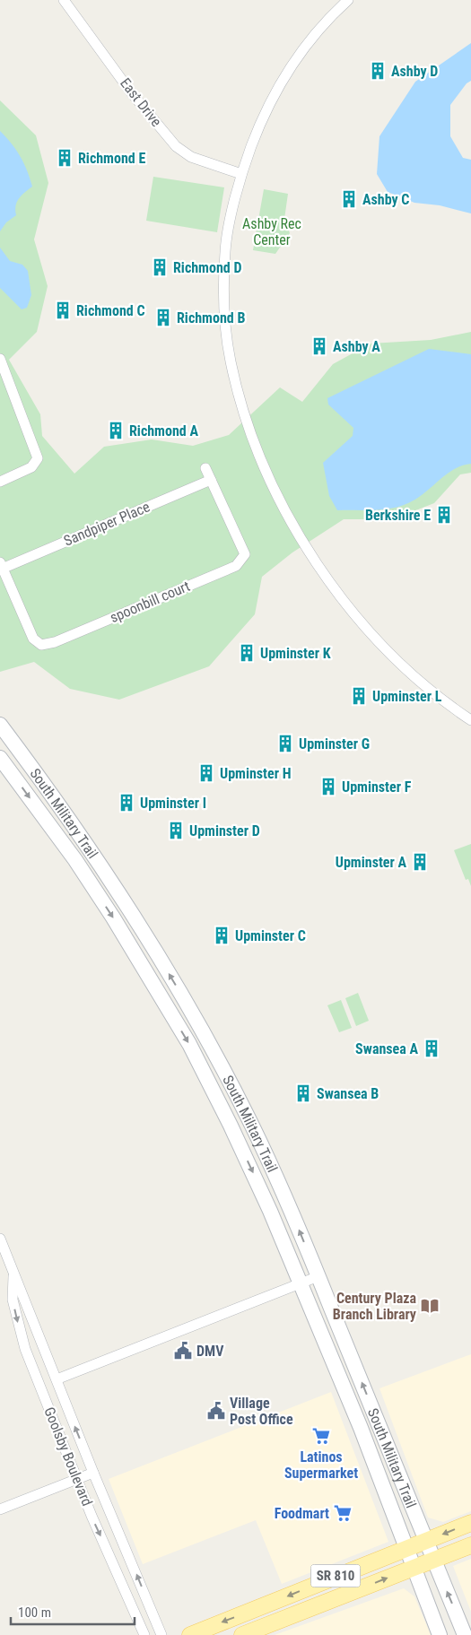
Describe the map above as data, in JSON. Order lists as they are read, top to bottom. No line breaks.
{"streets":{"main road":["SR 810"],"street":["East Drive","Sandpiper Place","spoonbill court","South Military Trail","Goolsby Boulevard"]},"crossings":[["Sandpiper Place","spoonbill court"],["South Military Trail","SR 810"]],"parks":["Ashby Rec Center"],"places":{"building":["Ashby D","Richmond E","Ashby C","Richmond D","Richmond C","Richmond B","Ashby A","Richmond A","Berkshire E","Upminster K","Upminster L","Upminster G","Upminster H","Upminster F","Upminster I","Upminster D","Upminster A","Upminster C","Swansea A","Swansea B"],"library":["Century Plaza Branch Library"],"public building":["DMV","Village Post Office"],"supermarket":["Latinos Supermarket","Foodmart"]},"scale_bar":"100 m"}
